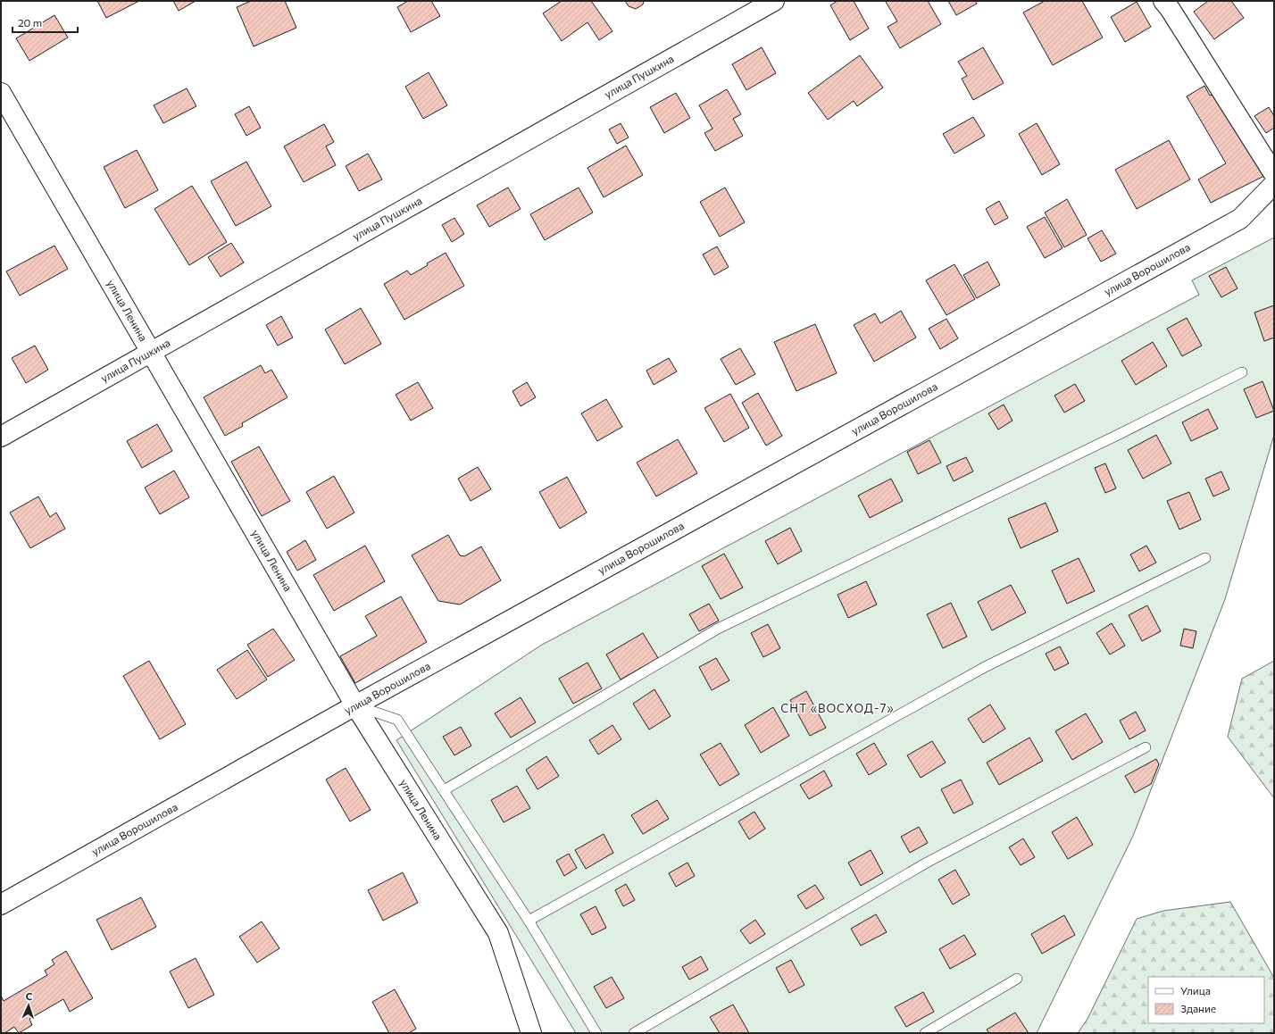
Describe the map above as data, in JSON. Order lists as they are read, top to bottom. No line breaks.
{"streets":{"street":["улица Пушкина","улица Ворошилова","улица Ленина"]},"crossings":[["улица Пушкина","улица Ленина"],["улица Ворошилова","улица Ленина"]],"districts":["СНТ «ВОСХОД-7»"],"legend":["Улица","Здание"],"scale_bar":"20 m","north":"top"}
